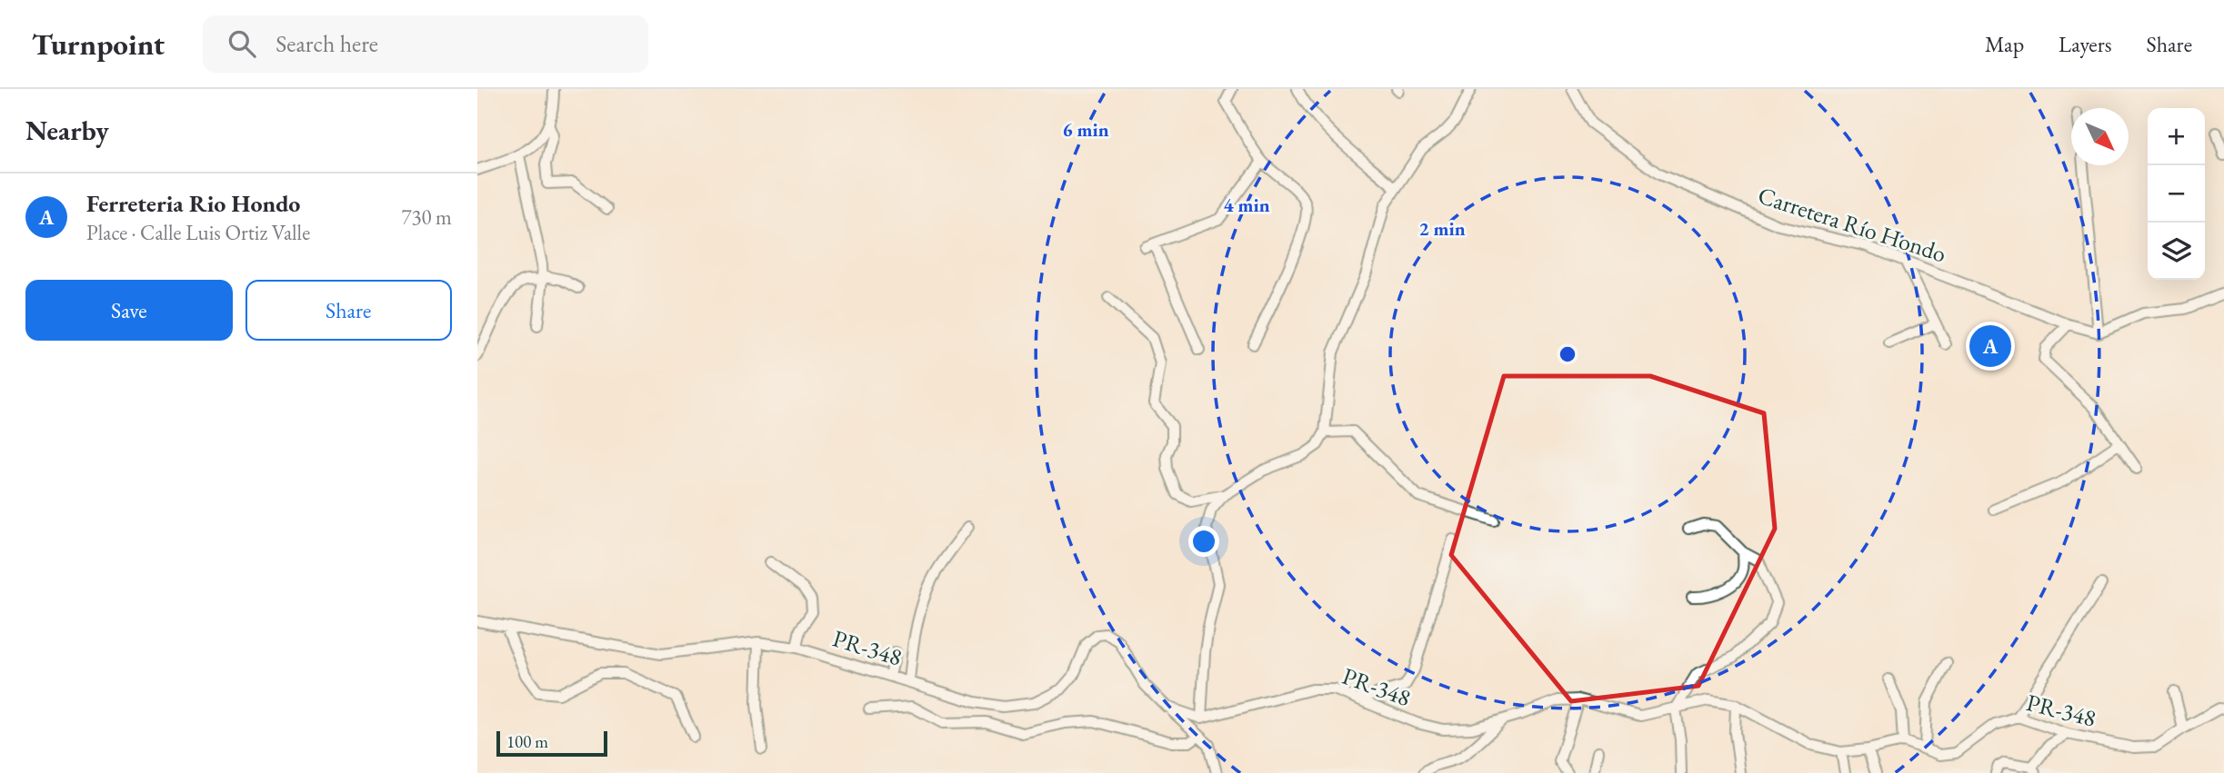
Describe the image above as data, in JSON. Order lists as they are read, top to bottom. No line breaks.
{"streets":{"street":["Carretera Río Hondo","PR-348"]},"scale_bar":"100 m","north":"bottom right","page":{"header":"Turnpoint","search":"Search here","nav":["Map","Layers","Share"],"heading":"Nearby","map_buttons":["+","−"],"list":[{"mark":"A","name":"Ferreteria Rio Hondo","note":"Place · Calle Luis Ortiz Valle","value":"730 m"}],"buttons":["Save","Share"],"pins":"A","scale":"100 m"},"rings":["6 min","4 min","2 min"]}
